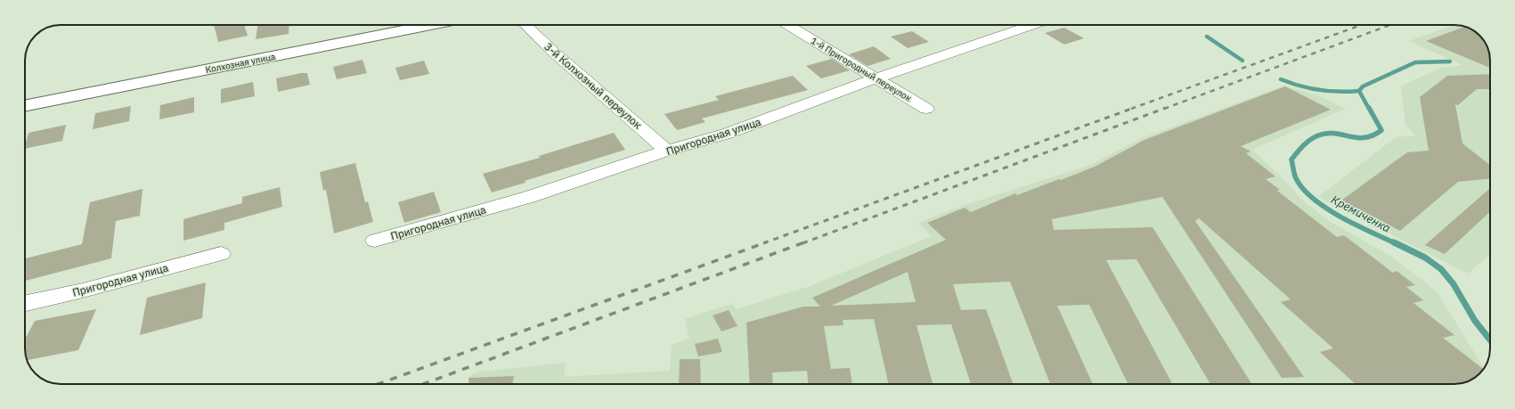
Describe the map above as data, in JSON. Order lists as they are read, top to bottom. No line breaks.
{"streets":{"main road":["Колхозная улица"],"street":["1-й Пригородный переулок","3-й Колхозный переулок","Пригородная улица"]},"crossings":[["1-й Пригородный переулок","Пригородная улица"],["3-й Колхозный переулок","Пригородная улица"]],"water":["Кремиченка"]}
